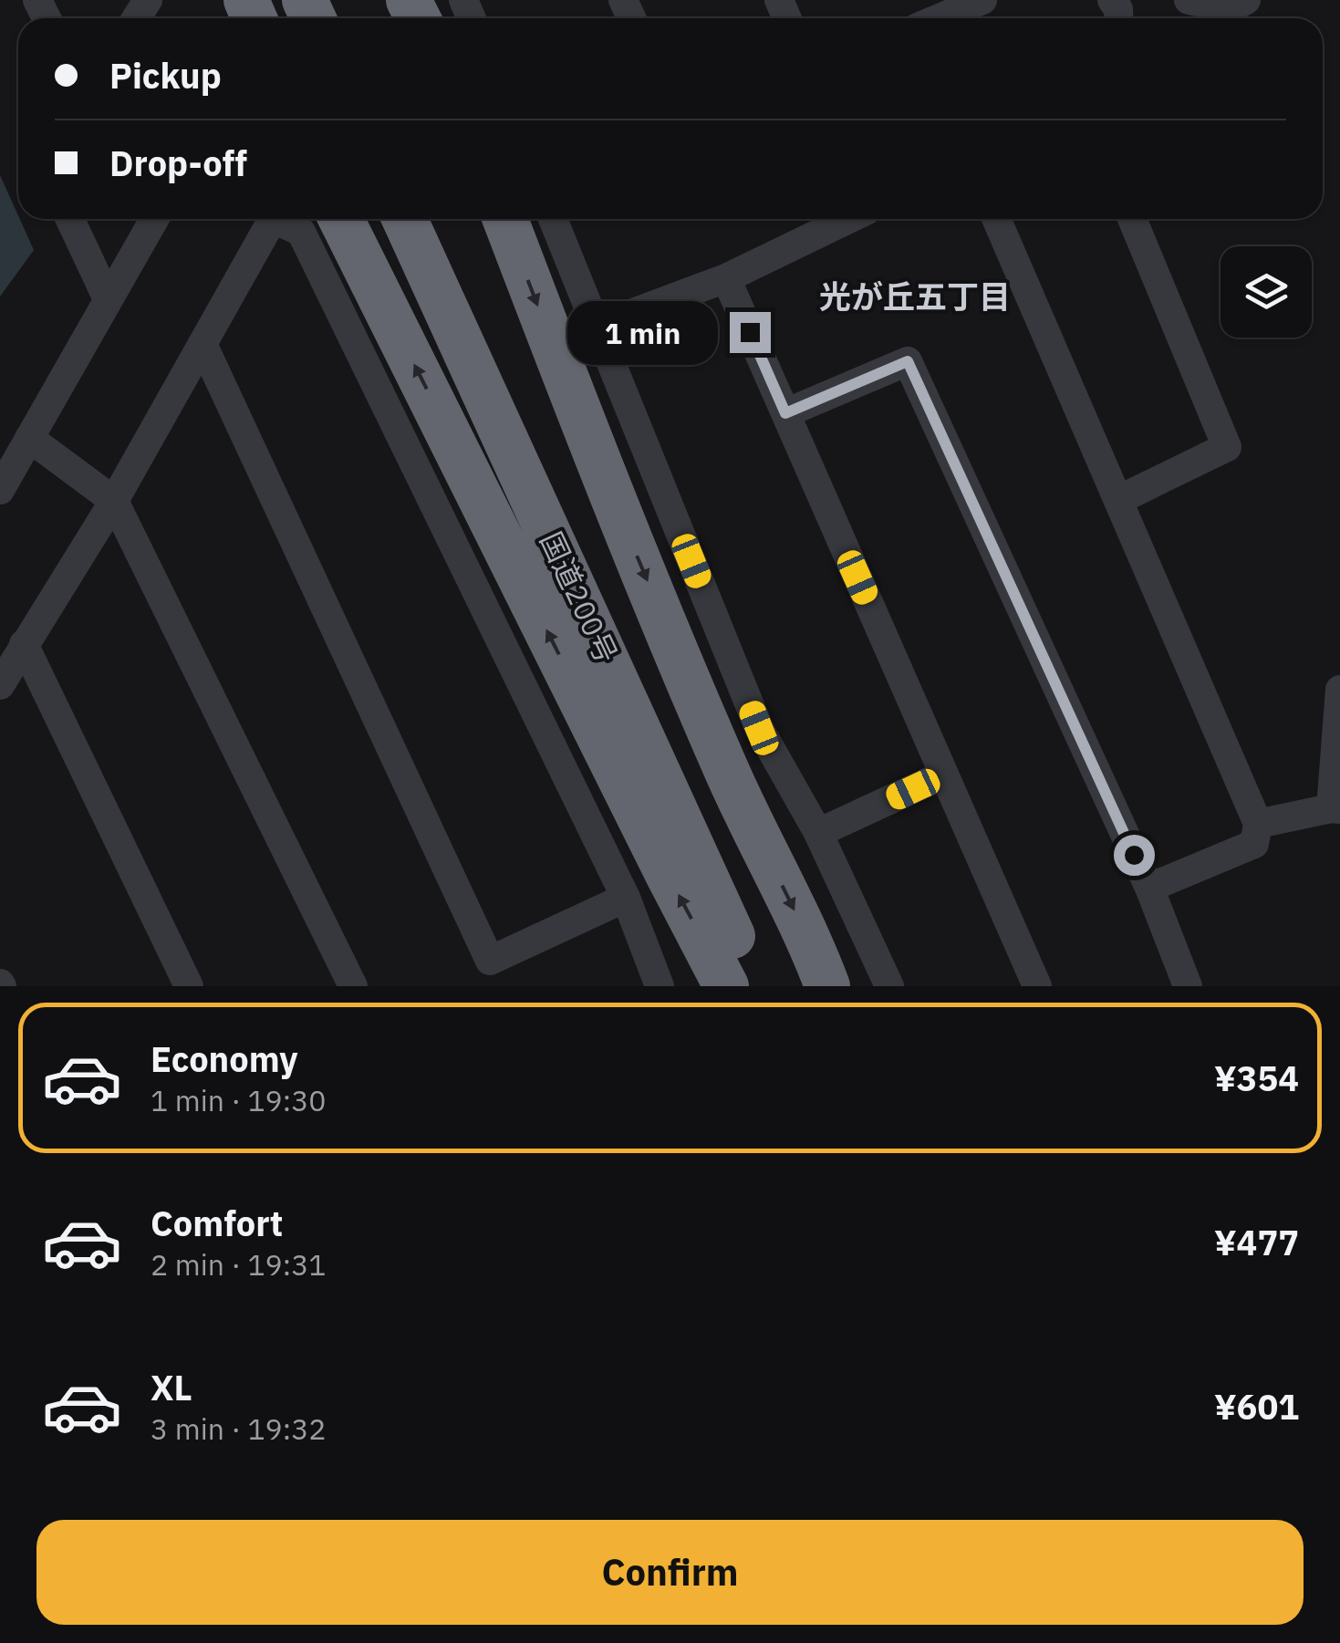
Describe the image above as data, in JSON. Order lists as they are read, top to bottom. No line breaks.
{"streets":{"highway":["国道200号"]},"districts":["光が丘五丁目"],"page":{"banner":["Pickup","Drop-off"],"bubble":"1 min","list":[{"name":"Economy","note":"1 min · 19:30","value":"¥354"},{"name":"Comfort","note":"2 min · 19:31","value":"¥477"},{"name":"XL","note":"3 min · 19:32","value":"¥601"}],"buttons":"Confirm"}}
